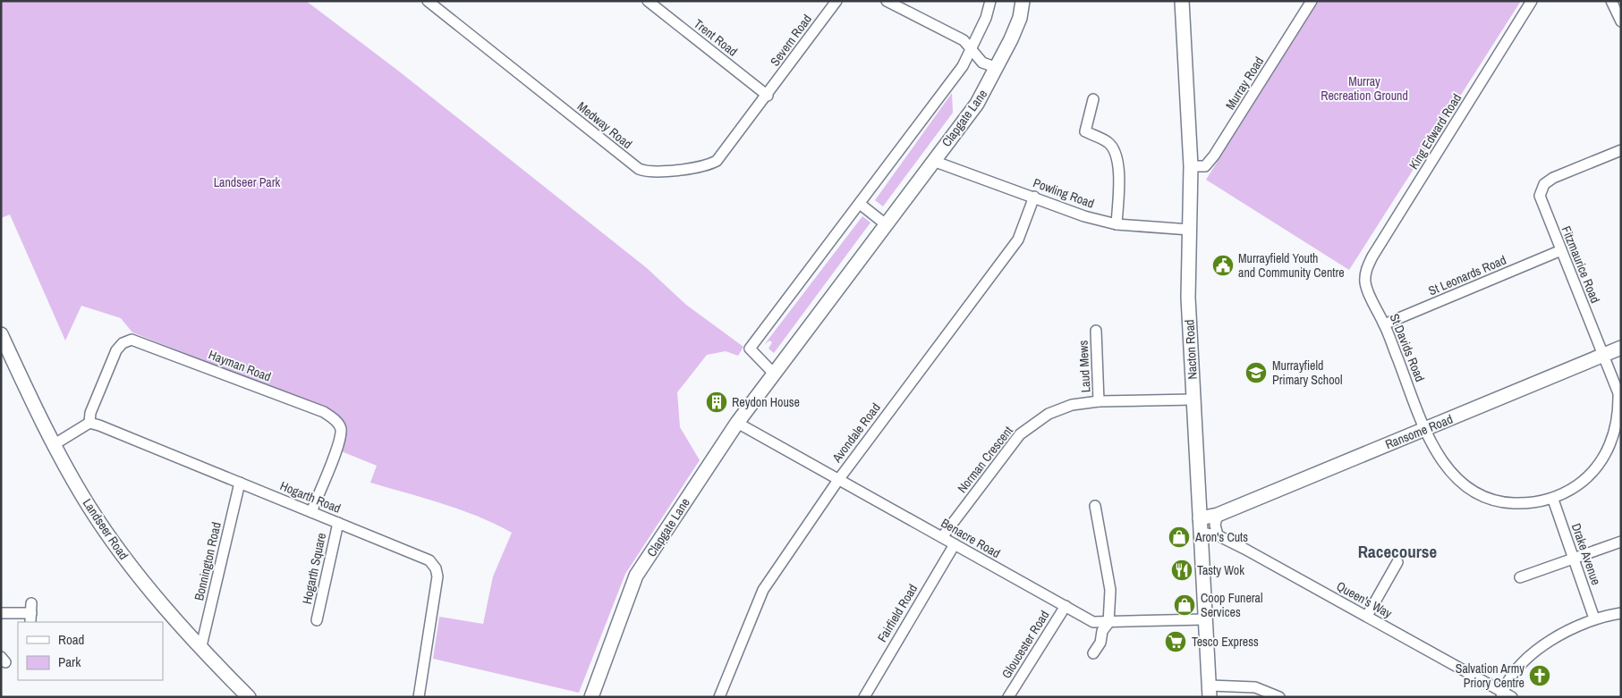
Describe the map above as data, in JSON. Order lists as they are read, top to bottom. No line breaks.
{"streets":{"street":["Trent Road","Severn Road","Murray Road","Clapgate Lane","Medway Road","King Edward Road","Powling Road","Fitzmaurice Road","St Leonards Road","St Davids Road","Nacton Road","Hayman Road","Laud Mews","Ransome Road","Avondale Road","Norman Crescent","Hogarth Road","Landseer Road","Benacre Road","Drake Avenue","Bonnington Road","Hogarth Square","Queen's Way","Fairfield Road","Gloucester Road"]},"crossings":[["Trent Road","Severn Road"],["Trent Road","Medway Road"],["Severn Road","Medway Road"],["Murray Road","Nacton Road"],["Clapgate Lane","Powling Road"],["Clapgate Lane","Benacre Road"],["King Edward Road","St Davids Road"],["Powling Road","Nacton Road"],["Powling Road","Avondale Road"],["Fitzmaurice Road","St Leonards Road"],["Fitzmaurice Road","St Davids Road"],["Fitzmaurice Road","Ransome Road"],["Fitzmaurice Road","Drake Avenue"],["St Leonards Road","St Davids Road"],["St Davids Road","Ransome Road"],["St Davids Road","Drake Avenue"],["Nacton Road","Ransome Road"],["Nacton Road","Norman Crescent"],["Nacton Road","Benacre Road"],["Nacton Road","Queen's Way"],["Hayman Road","Hogarth Road"],["Laud Mews","Norman Crescent"],["Avondale Road","Benacre Road"],["Norman Crescent","Benacre Road"],["Hogarth Road","Bonnington Road"],["Hogarth Road","Hogarth Square"],["Landseer Road","Bonnington Road"],["Benacre Road","Fairfield Road"],["Benacre Road","Gloucester Road"]],"districts":["Racecourse"],"parks":["Murray Recreation Ground","Landseer Park"],"places":{"public building":["Murrayfield Youth and Community Centre"],"school or university":["Murrayfield Primary School"],"building":["Reydon House"],"shop":["Aron's Cuts","Coop Funeral Services"],"restaurant":["Tasty Wok"],"supermarket":["Tesco Express"],"church":["Salvation Army Priory Centre"]},"legend":["Road","Park"]}
